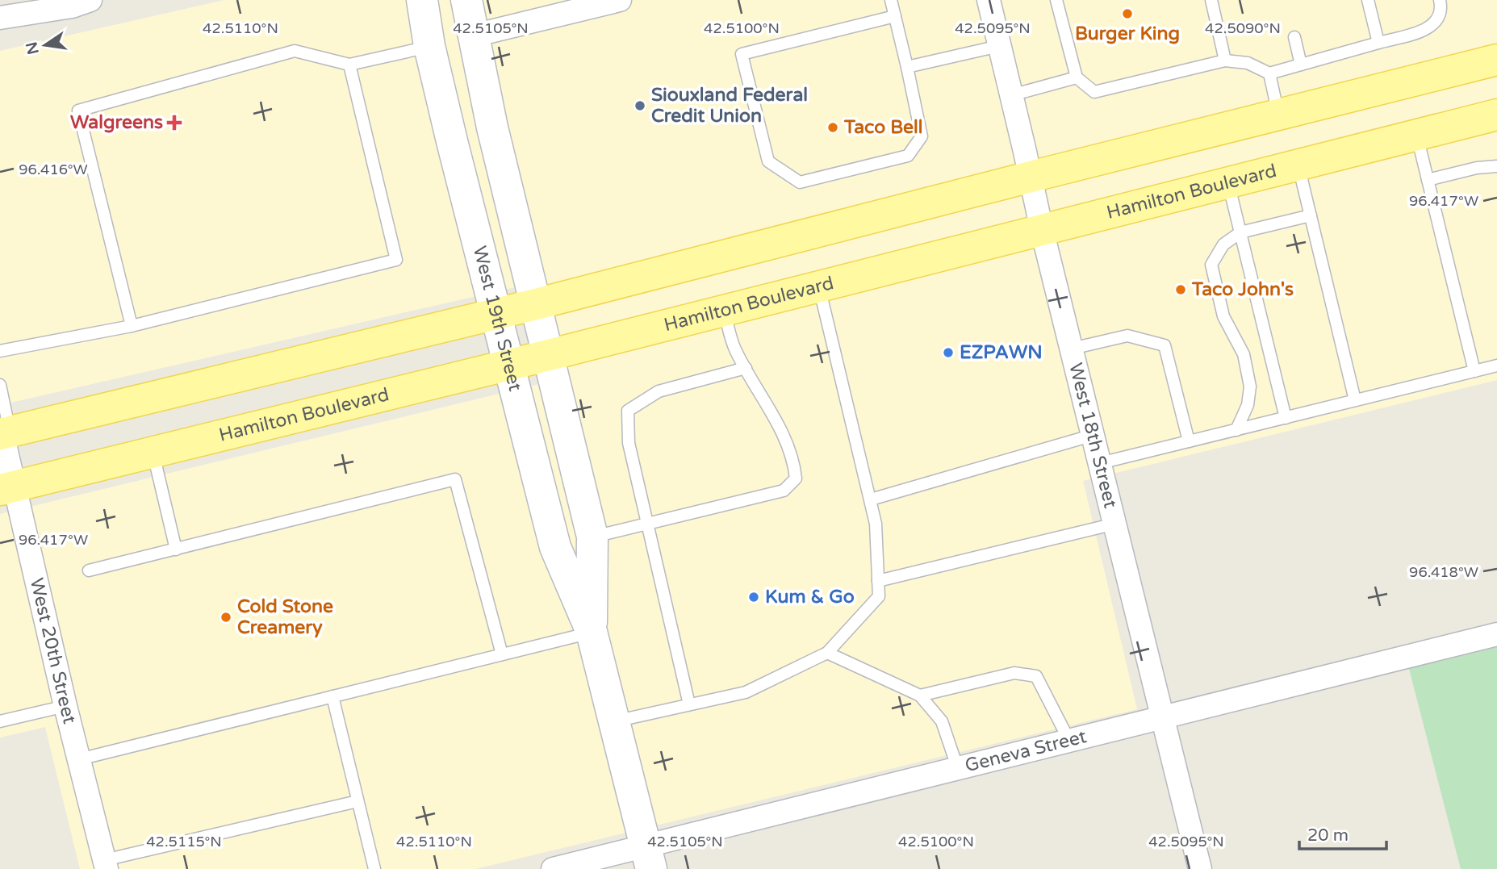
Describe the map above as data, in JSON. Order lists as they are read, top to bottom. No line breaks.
{"streets":{"main road":["Hamilton Boulevard","West 19th Street"],"street":["West 18th Street","West 20th Street","Geneva Street"]},"crossings":[["Hamilton Boulevard","West 19th Street"],["Hamilton Boulevard","West 18th Street"],["Hamilton Boulevard","West 20th Street"],["West 19th Street","Geneva Street"],["West 18th Street","Geneva Street"]],"places":{"other":["Burger King","Siouxland Federal Credit Union","Taco Bell","Taco John's","EZPAWN","Kum & Go","Cold Stone Creamery"],"health":["Walgreens"]},"scale_bar":"20 m","north":"left","coordinates":["42.5110°N","42.5105°N","42.5100°N","42.5095°N","42.5090°N","96.416°W","96.417°W","96.418°W","42.5115°N"]}
